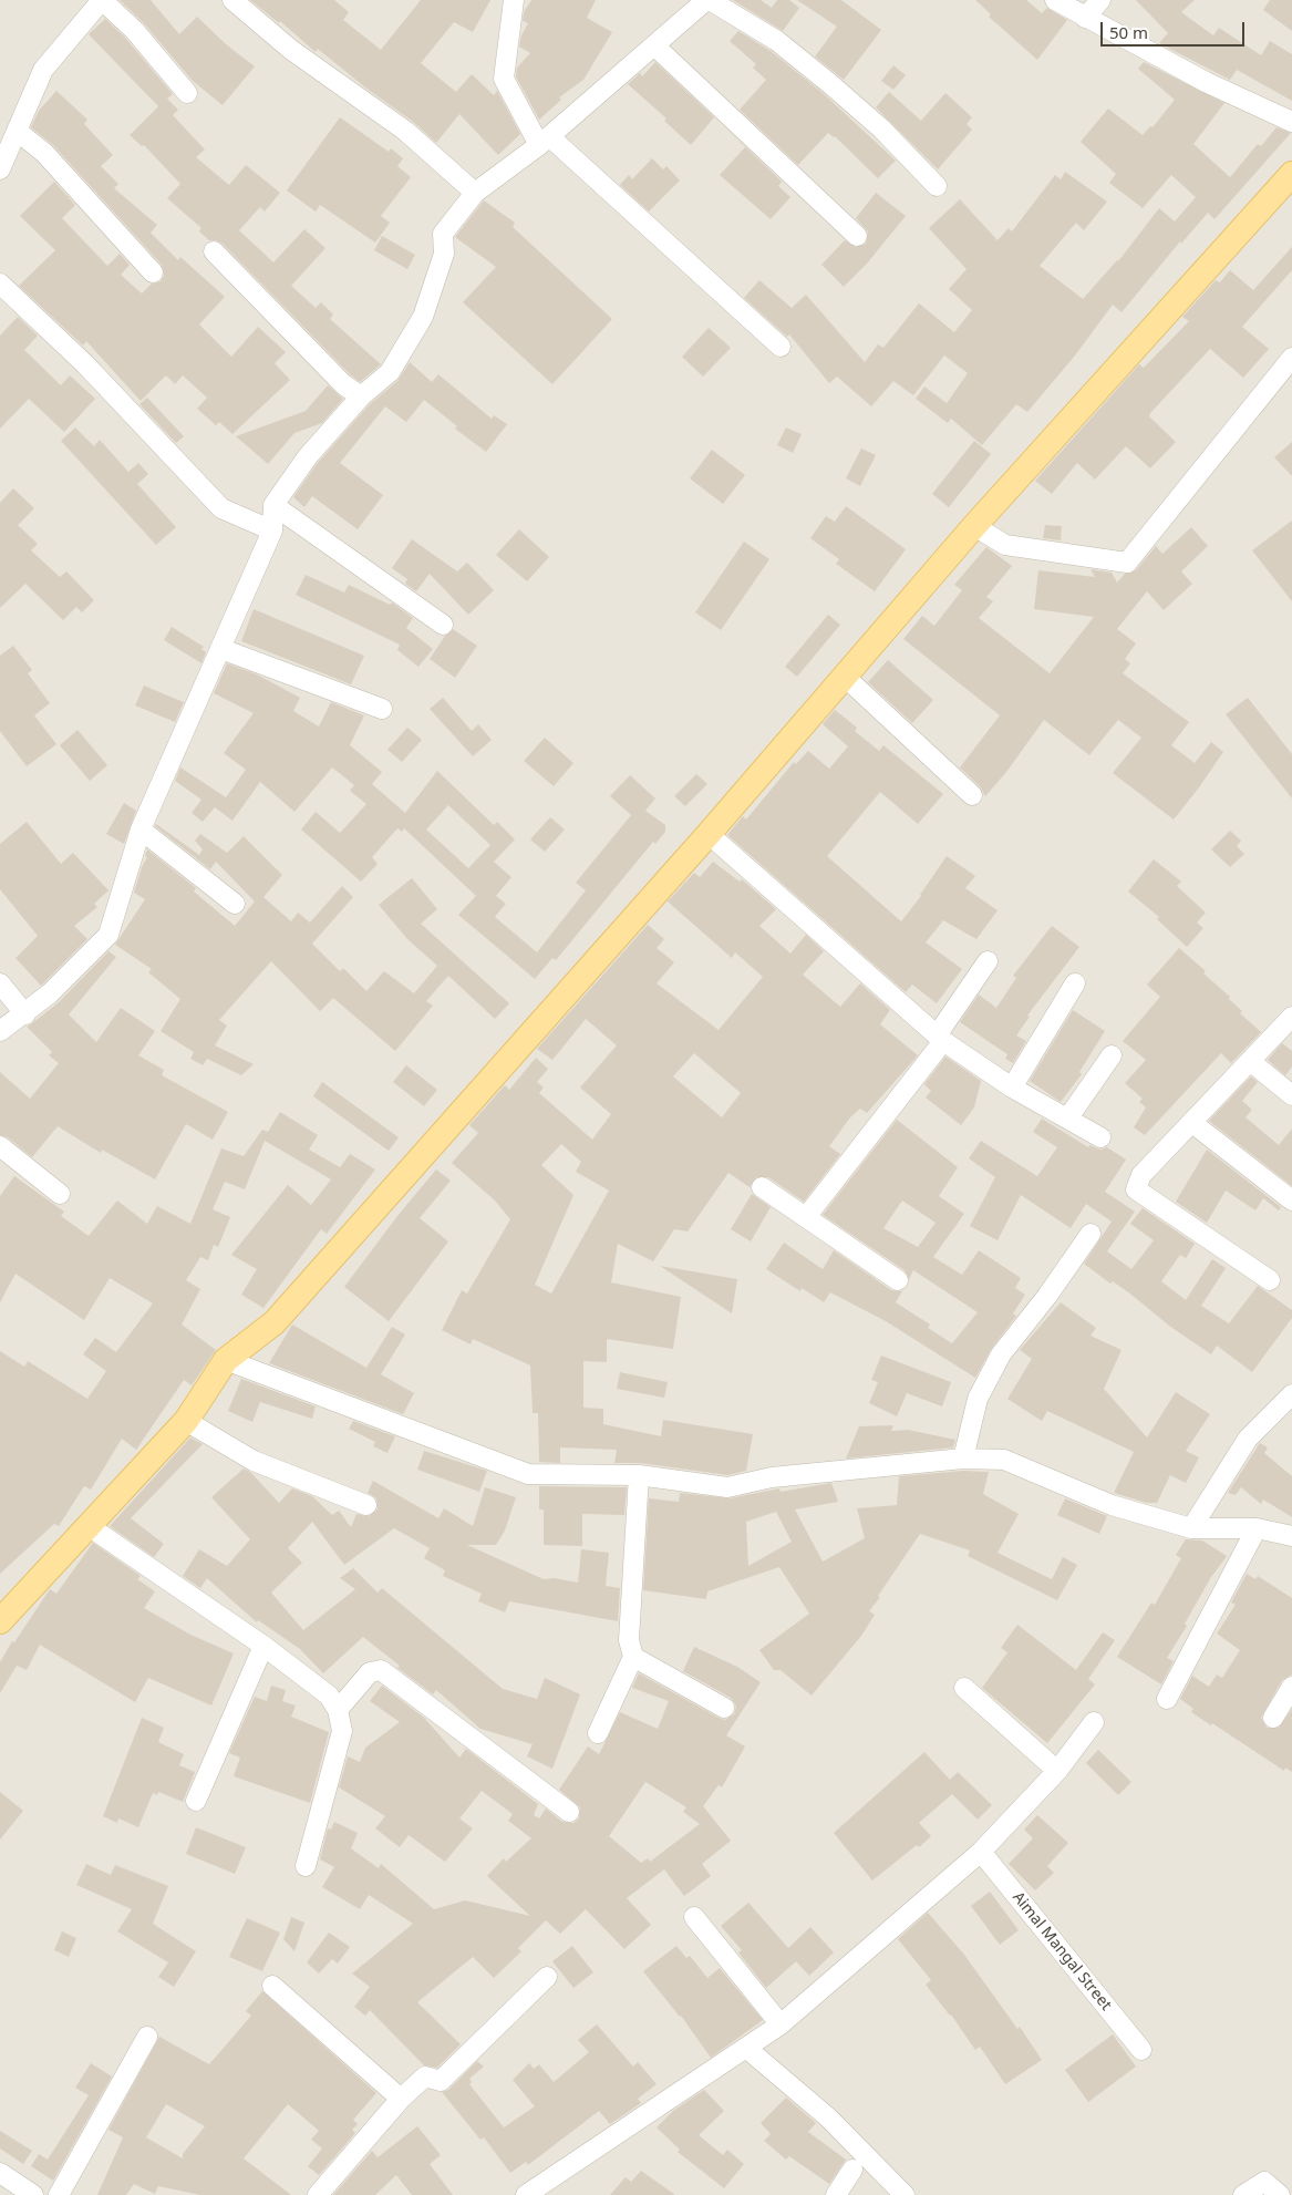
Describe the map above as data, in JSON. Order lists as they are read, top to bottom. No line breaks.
{"streets":{"street":["Aimal Mangal Street"]},"scale_bar":"50 m"}
